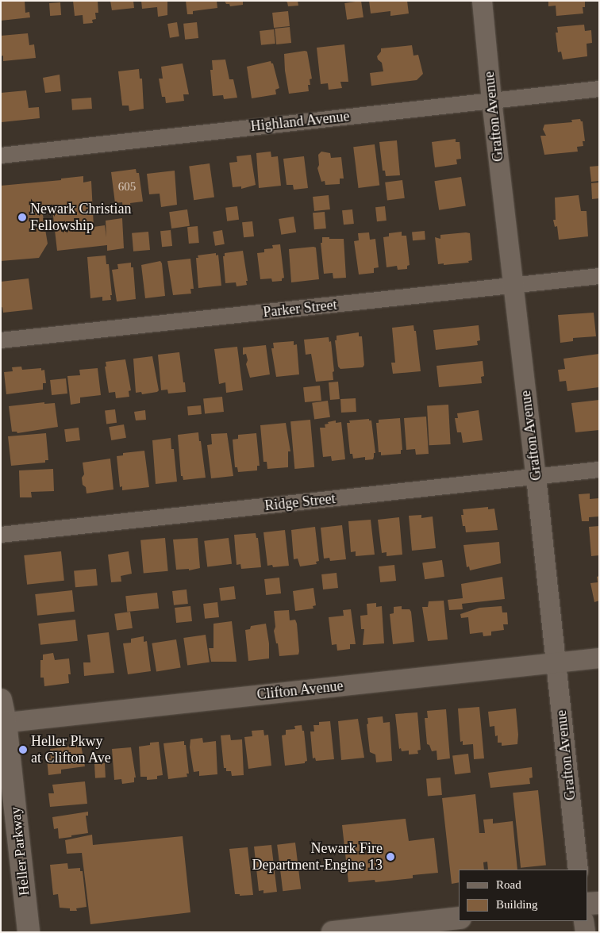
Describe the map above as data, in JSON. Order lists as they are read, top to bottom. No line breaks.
{"streets":{"main road":["Heller Parkway"],"street":["Grafton Avenue","Highland Avenue","Parker Street","Ridge Street","Clifton Avenue"]},"crossings":[["Grafton Avenue","Highland Avenue"],["Grafton Avenue","Parker Street"],["Grafton Avenue","Ridge Street"],["Grafton Avenue","Clifton Avenue"],["Clifton Avenue","Heller Parkway"]],"places":["Newark Christian Fellowship","Heller Pkwy at Clifton Ave","Newark Fire Department-Engine 13"],"house_numbers":["605"],"legend":["Road","Building"]}
